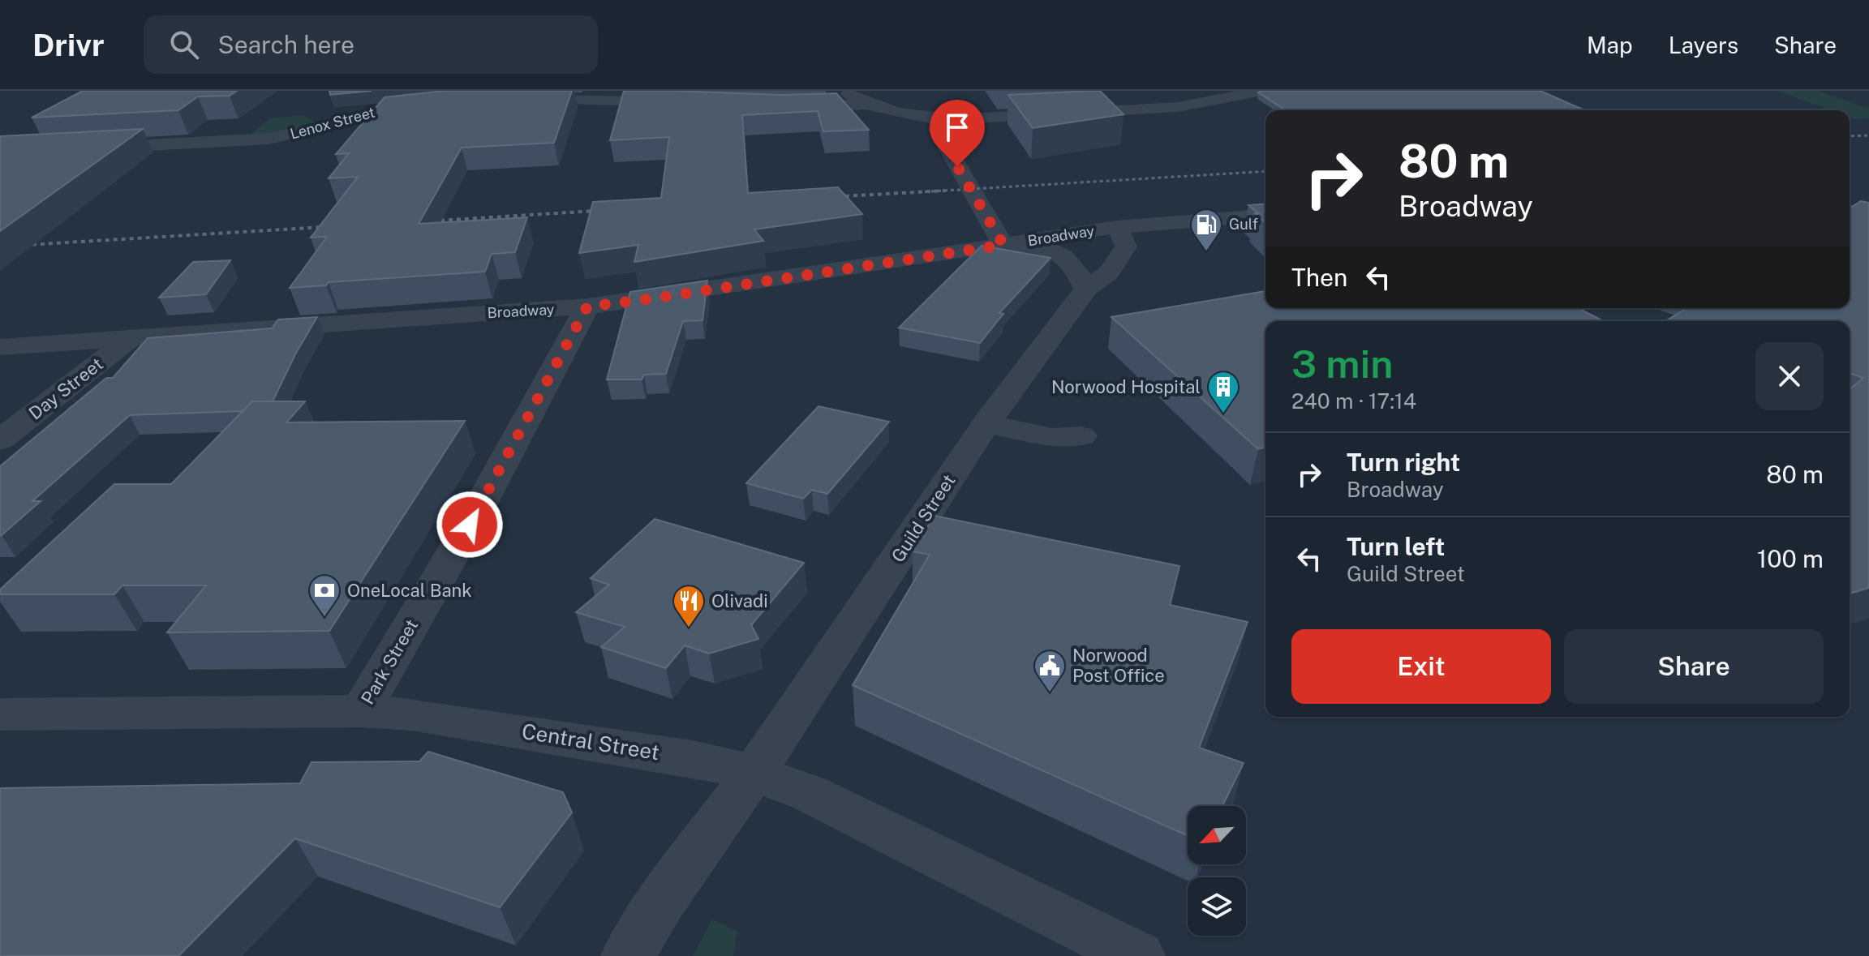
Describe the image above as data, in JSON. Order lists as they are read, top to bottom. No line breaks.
{"streets":{"street":["Lenox Street","Broadway","Day Street","Guild Street","Park Street","Central Street"]},"crossings":[["Broadway","Day Street"],["Broadway","Guild Street"],["Broadway","Park Street"],["Guild Street","Central Street"],["Park Street","Central Street"]],"places":{"fuel station":["Gulf"],"building":["Norwood Hospital"],"bank":["OneLocal Bank"],"restaurant":["Olivadi"],"public building":["Norwood Post Office"]},"north":"bottom left","page":{"header":"Drivr","search":"Search here","nav":["Map","Layers","Share"],"turn":["80 m","Broadway"],"then":"Then","heading":["3 min","240 m · 17:14"],"list":[{"name":"Turn right","note":"Broadway","value":"80 m"},{"name":"Turn left","note":"Guild Street","value":"100 m"}],"buttons":["Exit","Share"]}}
